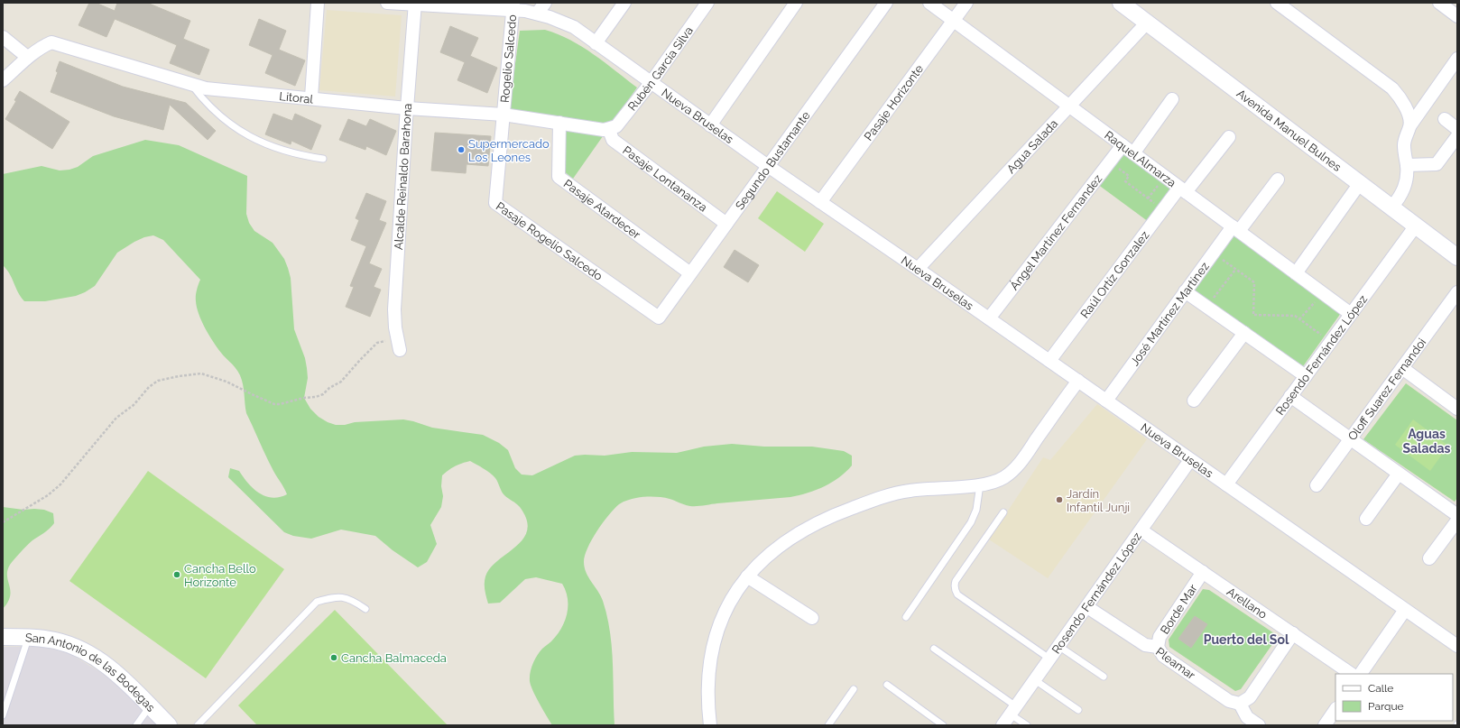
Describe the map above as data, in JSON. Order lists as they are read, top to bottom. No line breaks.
{"streets":{"street":["Rogelio Salcedo","Rubén García Silva","Litoral","Pasaje Horizonte","Nueva Bruselas","Avenida Manuel Bulnes","Agua Salada","Raquel Almarza","Segundo Bustamante","Alcalde Reinaldo Barahona","Pasaje Lontananza","Pasaje Atardecer","Ángel Martínez Fernandez","Pasaje Rogelio Salcedo","Raúl Ortíz Gonzalez","José Martínez Martínez","Rosendo Fernández López","Oloff Suarez Fernandoi","Arellano","Borde Mar","Pleamar","San Antonio de las Bodegas"]},"crossings":[["Rogelio Salcedo","Litoral"],["Rogelio Salcedo","Nueva Bruselas"],["Rogelio Salcedo","Pasaje Rogelio Salcedo"],["Rubén García Silva","Litoral"],["Rubén García Silva","Nueva Bruselas"],["Rubén García Silva","Pasaje Lontananza"],["Litoral","Alcalde Reinaldo Barahona"],["Litoral","Pasaje Lontananza"],["Litoral","Pasaje Atardecer"],["Litoral","Pasaje Rogelio Salcedo"],["Pasaje Horizonte","Nueva Bruselas"],["Pasaje Horizonte","Raquel Almarza"],["Nueva Bruselas","Agua Salada"],["Nueva Bruselas","Segundo Bustamante"],["Nueva Bruselas","Alcalde Reinaldo Barahona"],["Nueva Bruselas","Ángel Martínez Fernandez"],["Nueva Bruselas","Raúl Ortíz Gonzalez"],["Nueva Bruselas","José Martínez Martínez"],["Nueva Bruselas","Rosendo Fernández López"],["Avenida Manuel Bulnes","Agua Salada"],["Avenida Manuel Bulnes","Rosendo Fernández López"],["Agua Salada","Raquel Almarza"],["Raquel Almarza","Ángel Martínez Fernandez"],["Raquel Almarza","Raúl Ortíz Gonzalez"],["Raquel Almarza","José Martínez Martínez"],["Raquel Almarza","Rosendo Fernández López"],["Segundo Bustamante","Pasaje Lontananza"],["Segundo Bustamante","Pasaje Atardecer"],["Segundo Bustamante","Pasaje Rogelio Salcedo"],["Rosendo Fernández López","Arellano"],["Rosendo Fernández López","Pleamar"],["Arellano","Borde Mar"],["Borde Mar","Pleamar"]],"districts":["Aguas Saladas","Puerto del Sol"],"places":["Supermercado Los Leones","Jardín Infantil Junji","Cancha Bello Horizonte","Cancha Balmaceda"],"legend":["Calle","Parque"]}
